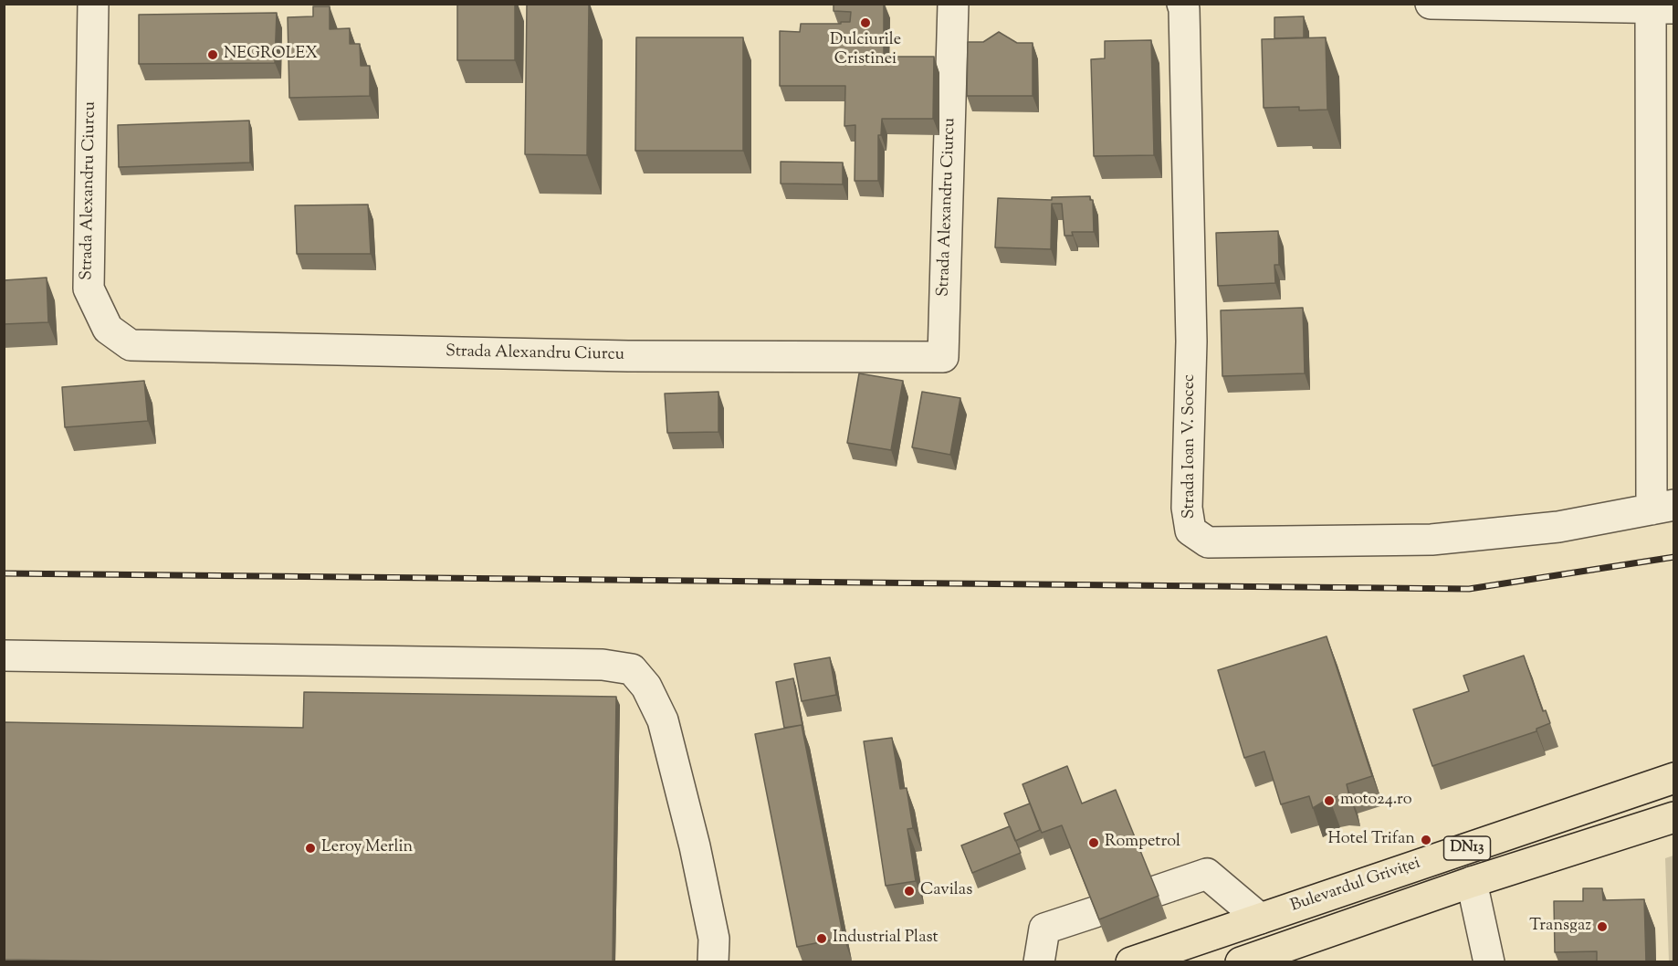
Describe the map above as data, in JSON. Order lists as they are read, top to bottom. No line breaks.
{"streets":{"main road":["DN13","Bulevardul Griviței"],"street":["Strada Alexandru Ciurcu","Strada Ioan V. Socec"]},"places":["Dulciurile Cristinei","NEGROLEX","moto24.ro","Hotel Trifan","Rompetrol","Leroy Merlin","Cavilas","Transgaz","Industrial Plast"]}
